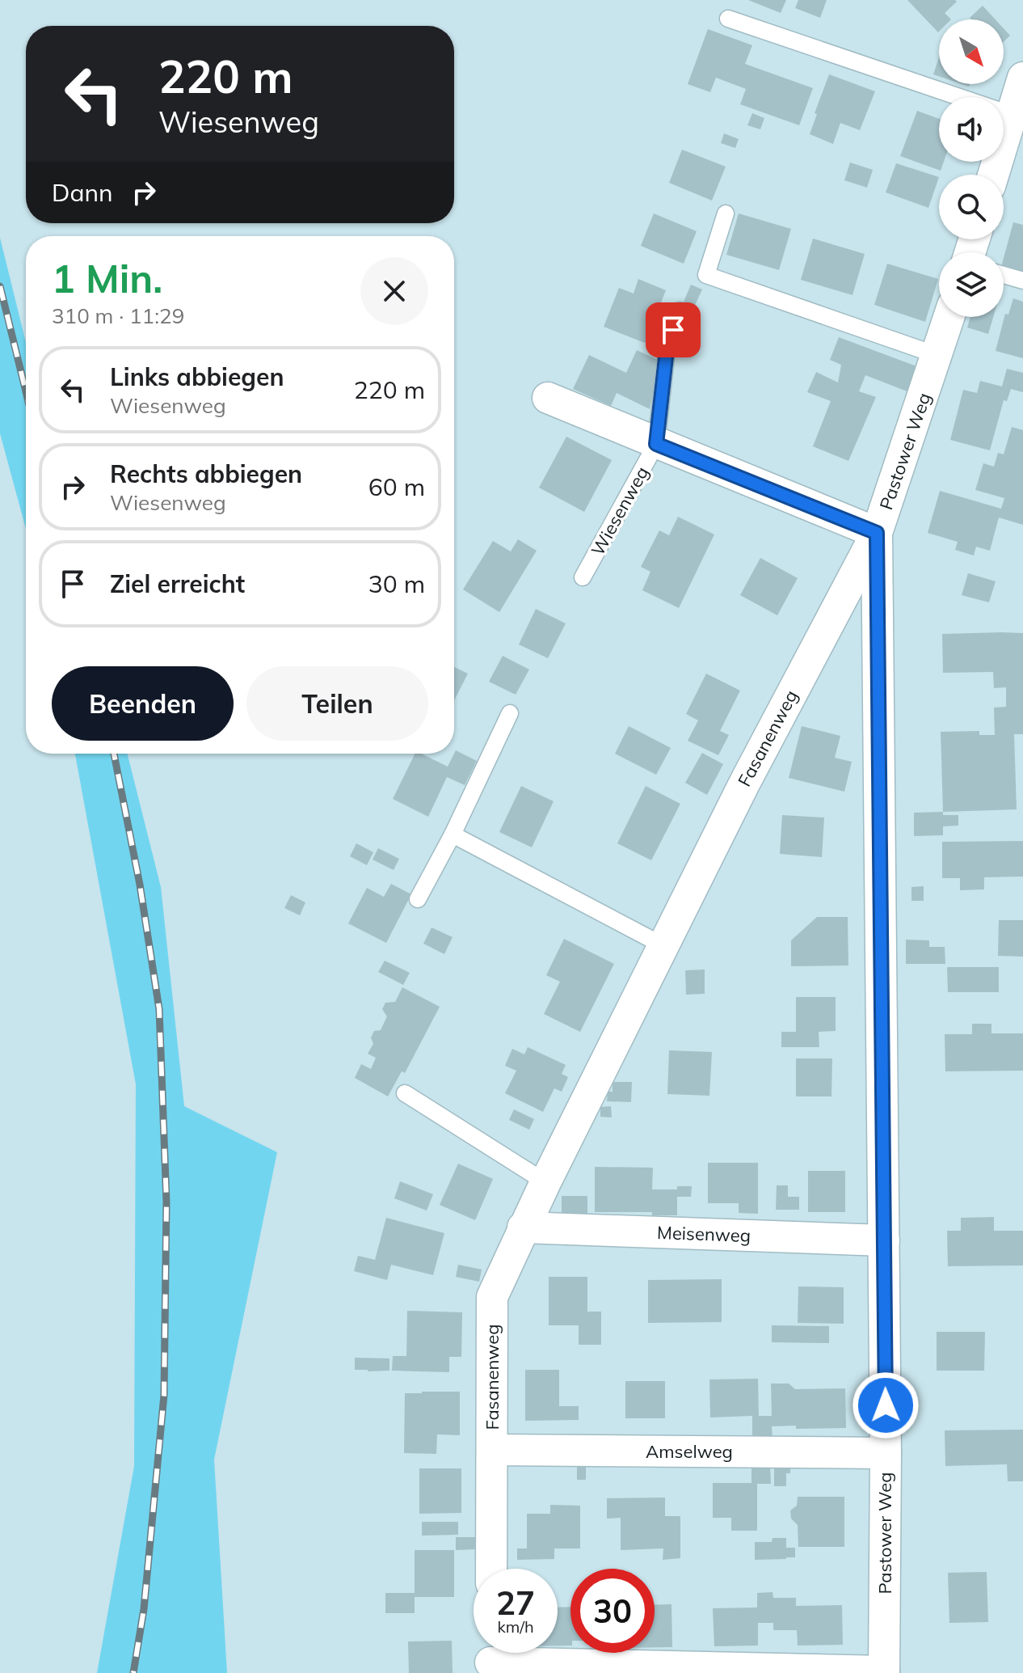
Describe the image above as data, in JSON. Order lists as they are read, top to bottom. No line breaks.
{"streets":{"street":["Pastower Weg","Wiesenweg","Fasanenweg","Meisenweg","Amselweg"]},"crossings":[["Pastower Weg","Wiesenweg"],["Pastower Weg","Fasanenweg"],["Pastower Weg","Meisenweg"],["Pastower Weg","Amselweg"],["Wiesenweg","Fasanenweg"],["Fasanenweg","Meisenweg"],["Fasanenweg","Amselweg"]],"north":"bottom right","page":{"turn":["220 m","Wiesenweg"],"then":"Dann","heading":["1 Min.","310 m · 11:29"],"list":[{"name":"Links abbiegen","note":"Wiesenweg","value":"220 m"},{"name":"Rechts abbiegen","note":"Wiesenweg","value":"60 m"},{"name":"Ziel erreicht","value":"30 m"}],"buttons":["Beenden","Teilen"],"speed":"27 km/h","limit":"30"}}
